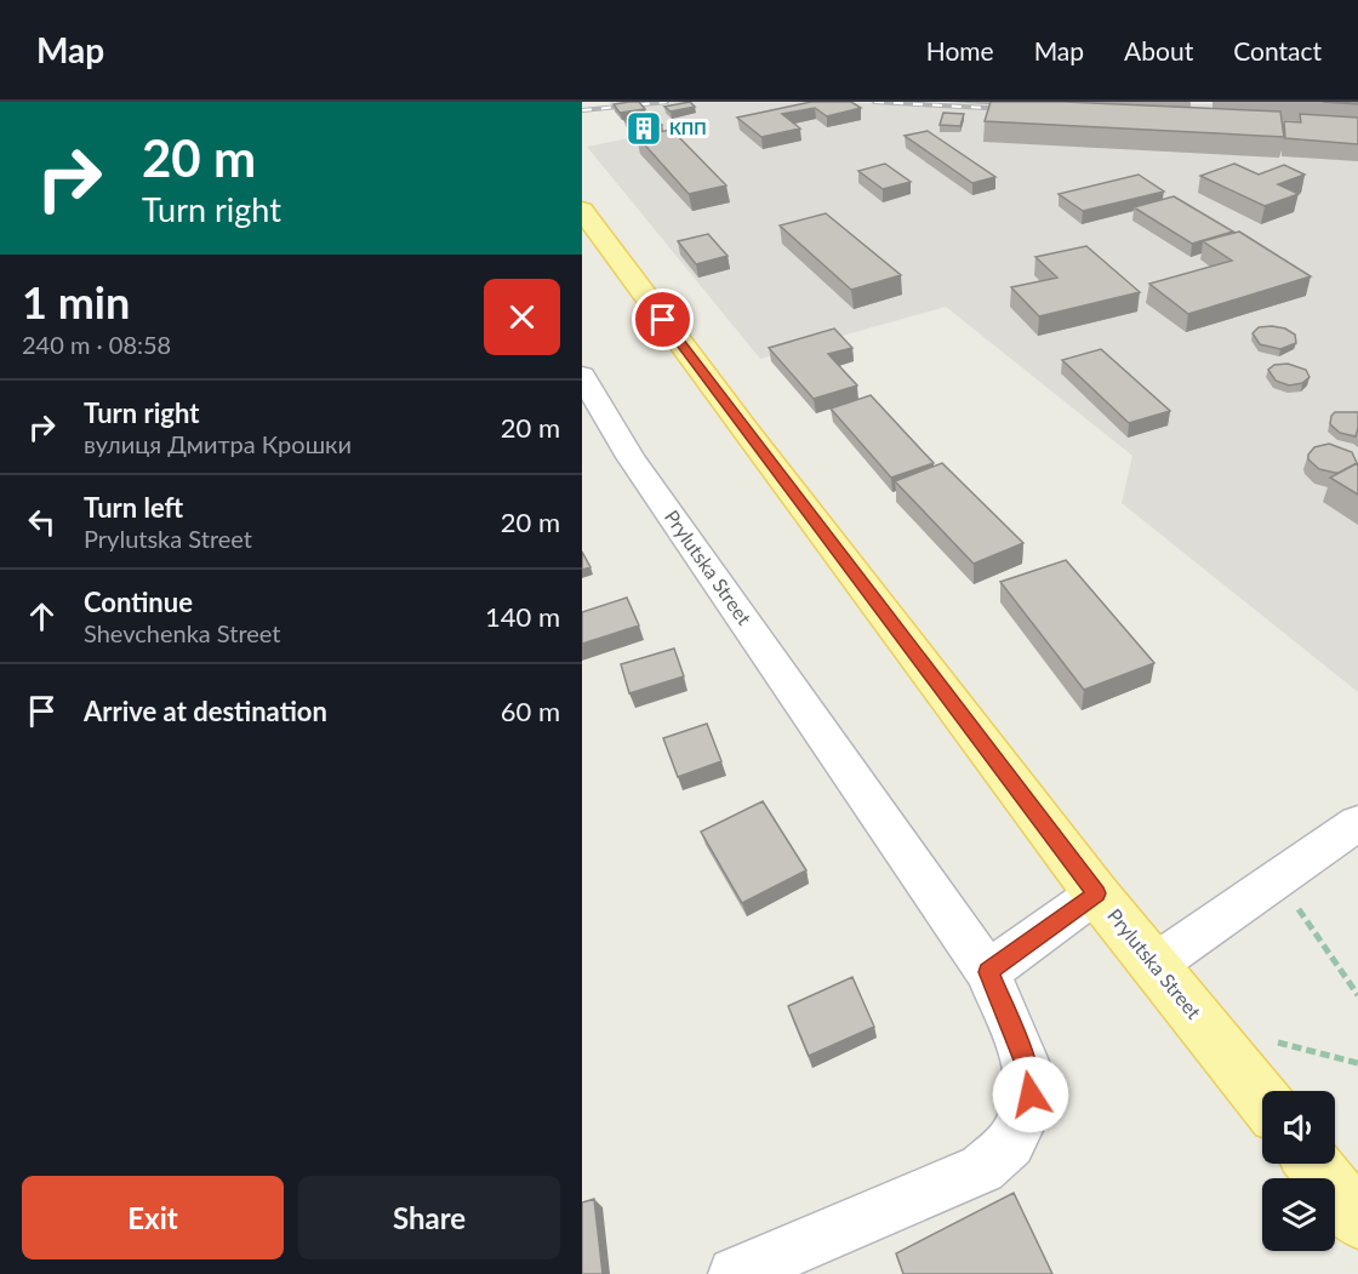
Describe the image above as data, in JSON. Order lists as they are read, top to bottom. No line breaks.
{"streets":{"main road":["Prylutska Street"]},"places":{"building":["КПП"]},"page":{"header":"Map","nav":["Home","Map","About","Contact"],"turn":["20 m","Turn right"],"heading":["1 min","240 m · 08:58"],"list":[{"name":"Turn right","note":"вулиця Дмитра Крошки","value":"20 m"},{"name":"Turn left","note":"Prylutska Street","value":"20 m"},{"name":"Continue","note":"Shevchenka Street","value":"140 m"},{"name":"Arrive at destination","value":"60 m"}],"buttons":["Exit","Share"]}}
